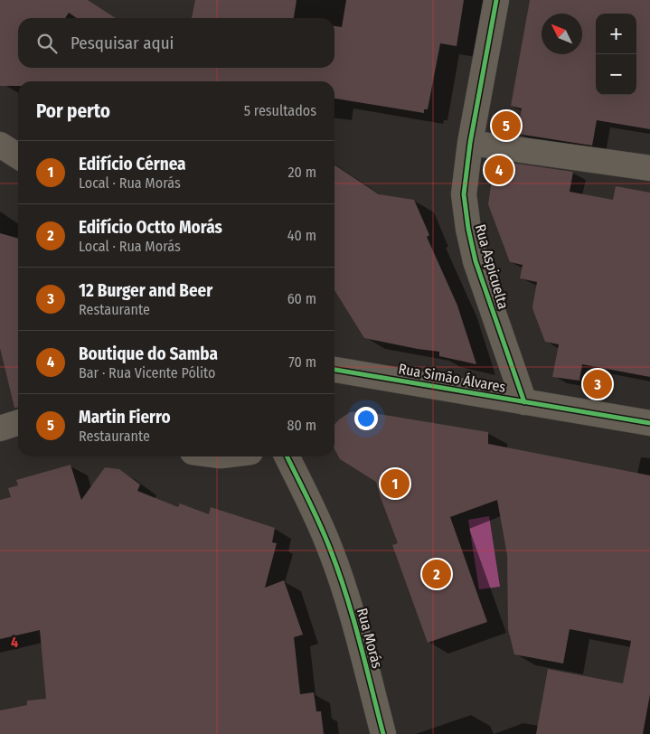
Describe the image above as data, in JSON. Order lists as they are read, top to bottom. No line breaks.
{"streets":{"street":["Rua Aspicuelta","Rua Simão Álvares","Rua Morás"]},"crossings":[["Rua Aspicuelta","Rua Simão Álvares"]],"north":"top left","page":{"map_buttons":["+","−"],"search":"Pesquisar aqui","heading":["Por perto","5 resultados"],"pins":["5","4","3","1","2"],"list":[{"mark":"1","name":"Edifício Cérnea","note":"Local · Rua Morás","value":"20 m"},{"mark":"2","name":"Edifício Octto Morás","note":"Local · Rua Morás","value":"40 m"},{"mark":"3","name":"12 Burger and Beer","note":"Restaurante","value":"60 m"},{"mark":"4","name":"Boutique do Samba","note":"Bar · Rua Vicente Pólito","value":"70 m"},{"mark":"5","name":"Martin Fierro","note":"Restaurante","value":"80 m"}]},"grid":{"rows":["4"]}}
